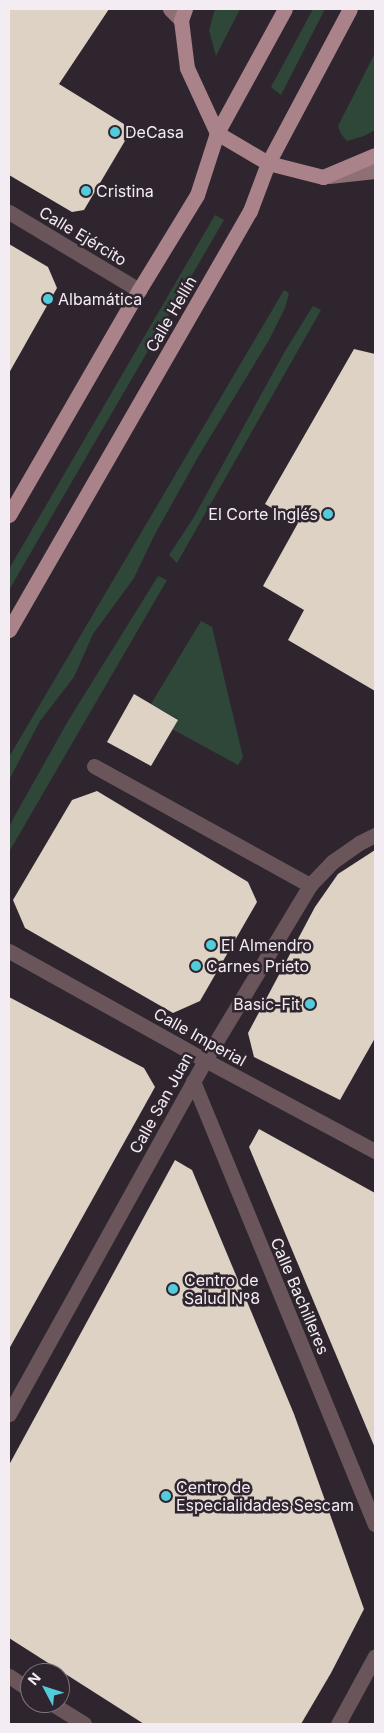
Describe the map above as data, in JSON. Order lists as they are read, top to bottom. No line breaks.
{"streets":{"main road":["Calle Hellín"],"street":["Calle Ejército","Calle Imperial","Calle San Juan","Calle Bachilleres"]},"crossings":[["Calle Imperial","Calle San Juan"],["Calle San Juan","Calle Bachilleres"]],"places":["DeCasa","Cristina","Albamática","El Corte Inglés","El Almendro","Carnes Prieto","Basic-Fit","Centro de Salud Nº8","Centro de Especialidades Sescam"],"north":"top left"}
